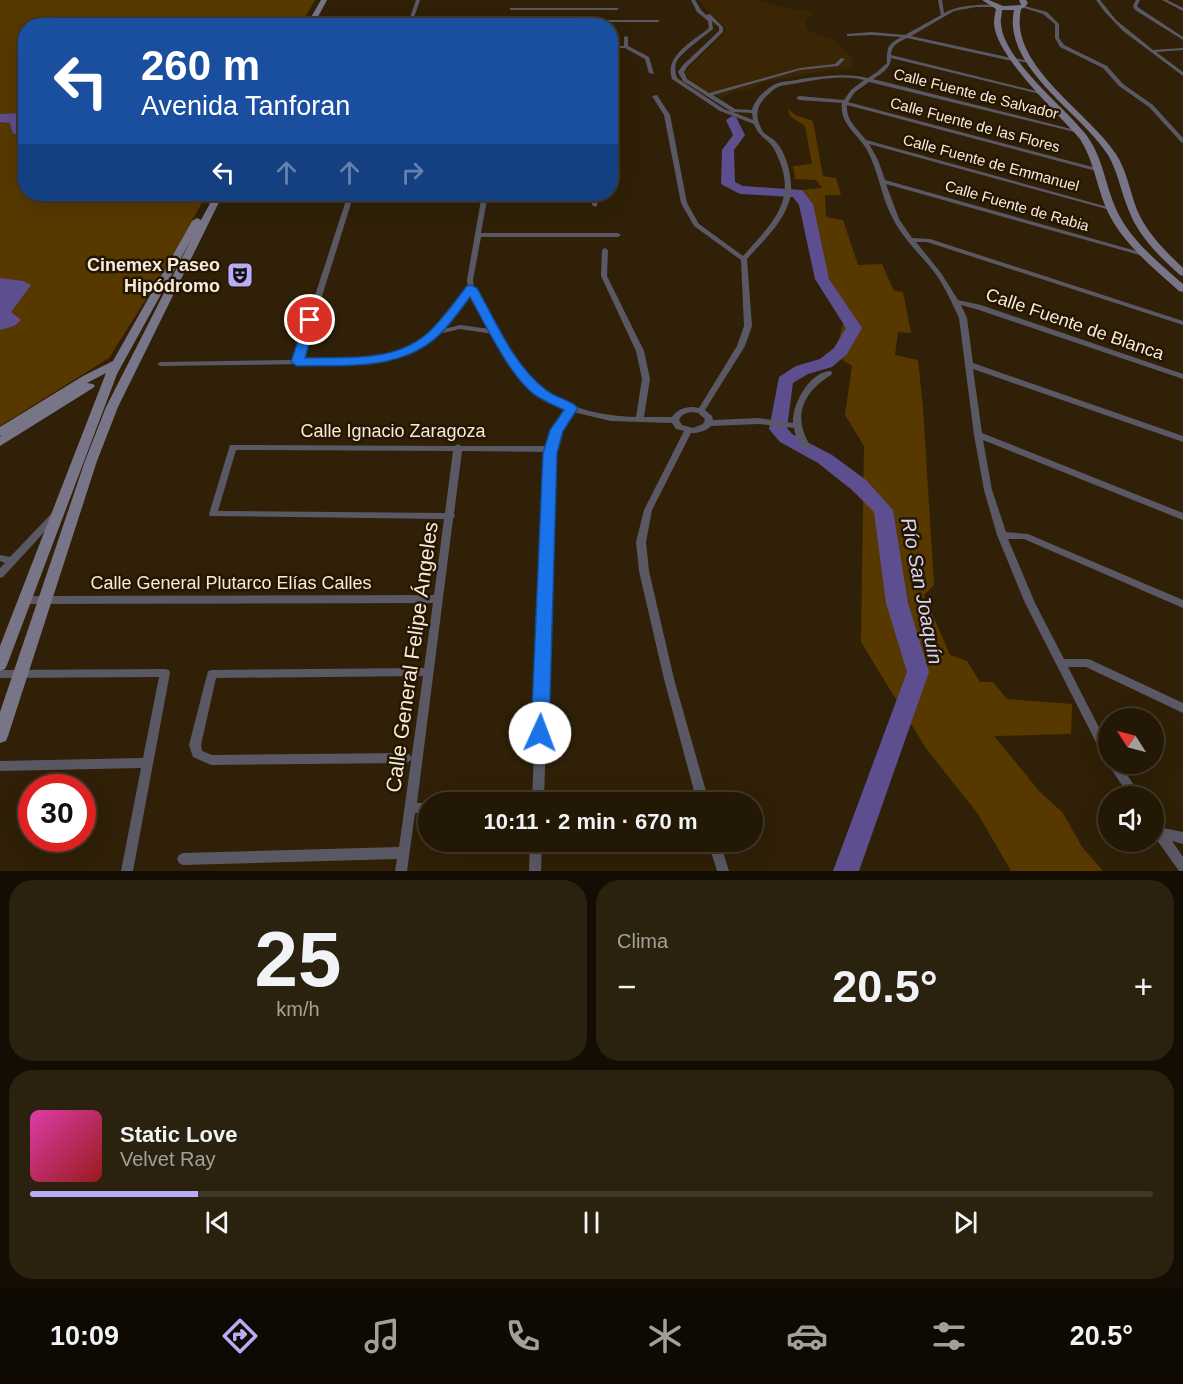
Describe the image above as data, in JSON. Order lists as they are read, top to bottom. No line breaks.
{"streets":{"street":["Calle Fuente de Salvador","Calle Fuente de las Flores","Calle Fuente de Emmanuel","Calle Fuente de Rabia","Calle Fuente de Blanca","Calle Ignacio Zaragoza","Calle General Plutarco Elías Calles","Calle General Felipe Ángeles"]},"crossings":[["Calle Ignacio Zaragoza","Calle General Felipe Ángeles"],["Calle General Plutarco Elías Calles","Calle General Felipe Ángeles"]],"water":["Río San Joaquín"],"places":{"theatre":["Cinemex Paseo Hipódromo"]},"north":"top left","page":{"turn":["260 m","Avenida Tanforan"],"limit":"30","trip":"10:11 · 2 min · 670 m","tile":[["25","km/h"],"Clima"],"heat":["−","20.5°","+"],"song":["Static Love","Velvet Ray"],"tabs":["10:09","20.5°"]}}
